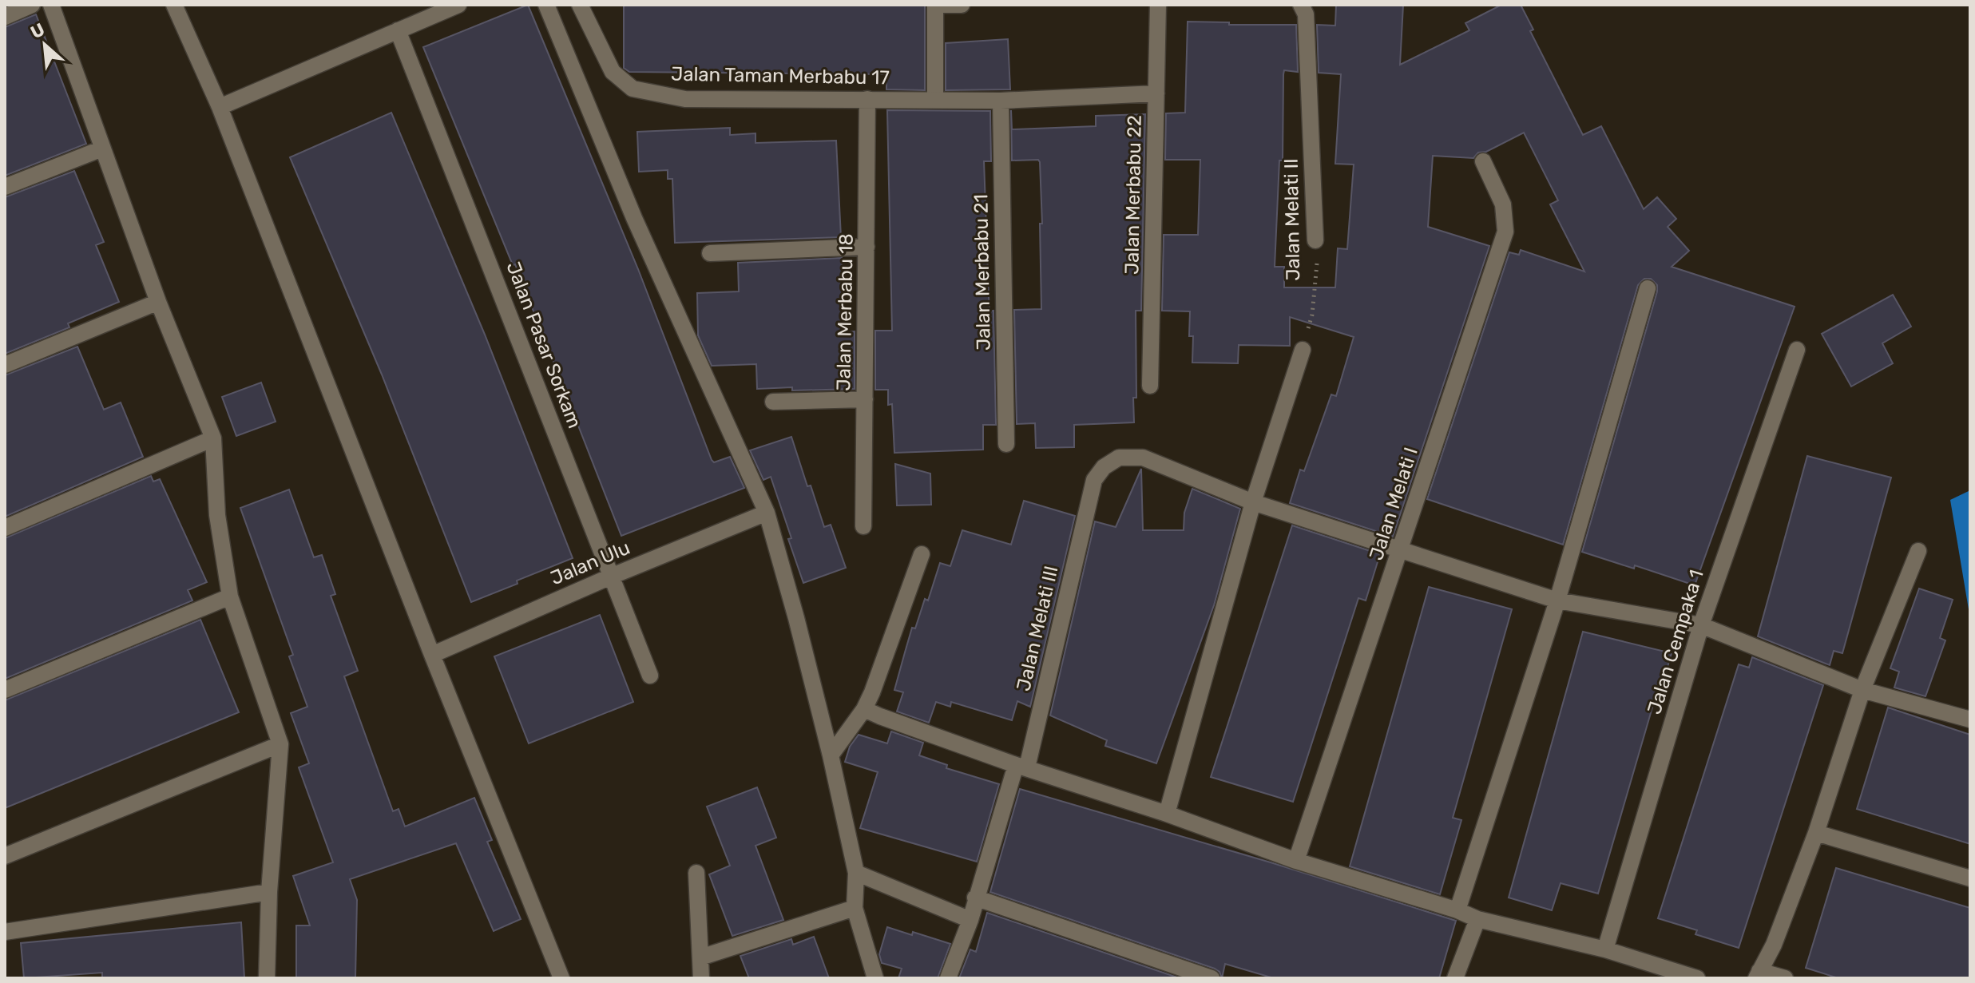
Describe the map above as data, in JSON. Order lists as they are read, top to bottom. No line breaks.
{"streets":{"street":["Jalan Taman Merbabu 17","Jalan Merbabu 22","Jalan Melati II","Jalan Merbabu 21","Jalan Merbabu 18","Jalan Pasar Sorkam","Jalan Melati I","Jalan Ulu","Jalan Melati III","Jalan Cempaka 1"]},"crossings":[["Jalan Taman Merbabu 17","Jalan Merbabu 22"],["Jalan Taman Merbabu 17","Jalan Merbabu 21"],["Jalan Taman Merbabu 17","Jalan Merbabu 18"],["Jalan Pasar Sorkam","Jalan Ulu"],["Jalan Melati I","Jalan Melati III"],["Jalan Melati III","Jalan Cempaka 1"]],"north":"top left"}
